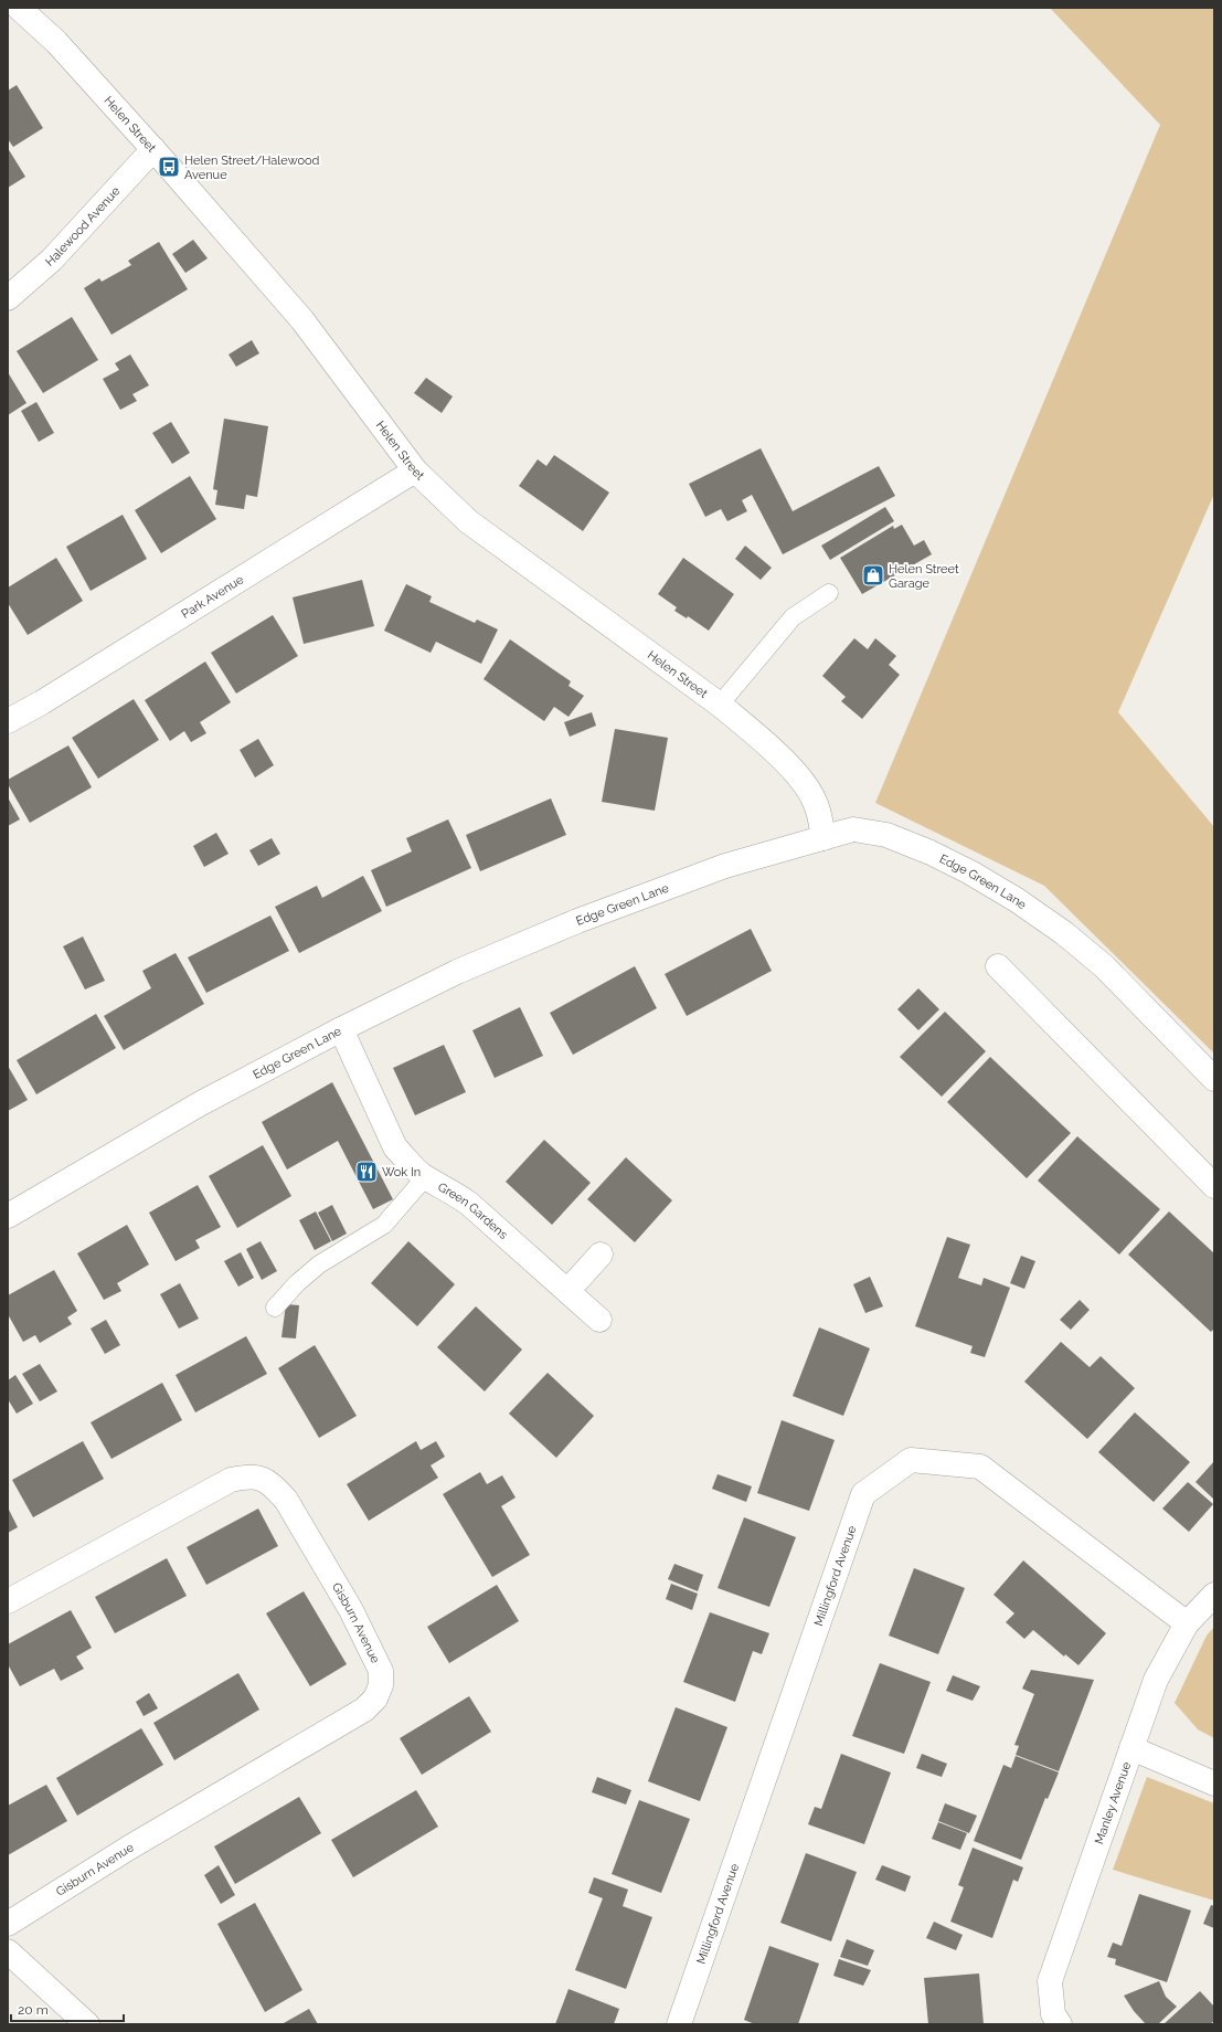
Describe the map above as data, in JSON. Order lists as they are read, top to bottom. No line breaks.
{"streets":{"street":["Helen Street","Halewood Avenue","Park Avenue","Edge Green Lane","Green Gardens","Millingford Avenue","Gisburn Avenue","Manley Avenue"]},"crossings":[["Helen Street","Halewood Avenue"],["Helen Street","Park Avenue"],["Helen Street","Edge Green Lane"],["Edge Green Lane","Green Gardens"],["Millingford Avenue","Manley Avenue"]],"places":{"bus stop":["Helen Street/Halewood Avenue"],"shop":["Helen Street Garage"],"restaurant":["Wok In"]},"scale_bar":"20 m"}
